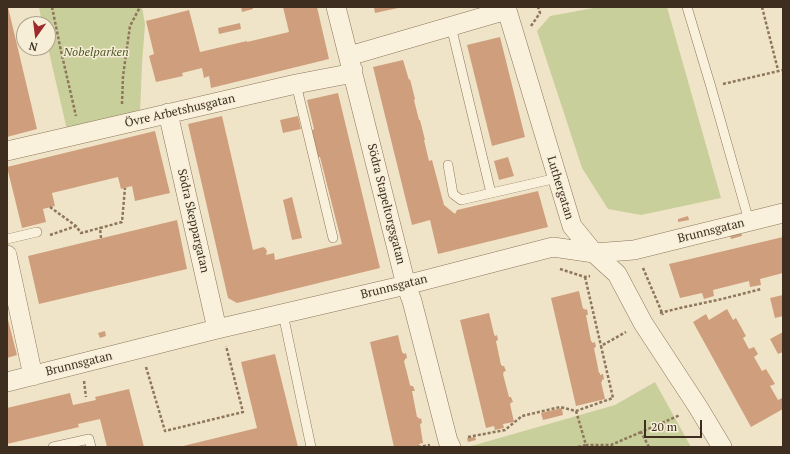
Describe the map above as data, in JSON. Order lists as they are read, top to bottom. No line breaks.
{"streets":{"street":["Övre Arbetshusgatan","Luthergatan","Södra Stapeltorgsgatan","Södra Skeppargatan","Brunnsgatan"]},"crossings":[["Övre Arbetshusgatan","Luthergatan"],["Övre Arbetshusgatan","Södra Stapeltorgsgatan"],["Övre Arbetshusgatan","Södra Skeppargatan"],["Luthergatan","Brunnsgatan"],["Södra Stapeltorgsgatan","Brunnsgatan"],["Södra Skeppargatan","Brunnsgatan"]],"parks":["Nobelparken"],"scale_bar":"20 m","north":"bottom"}
